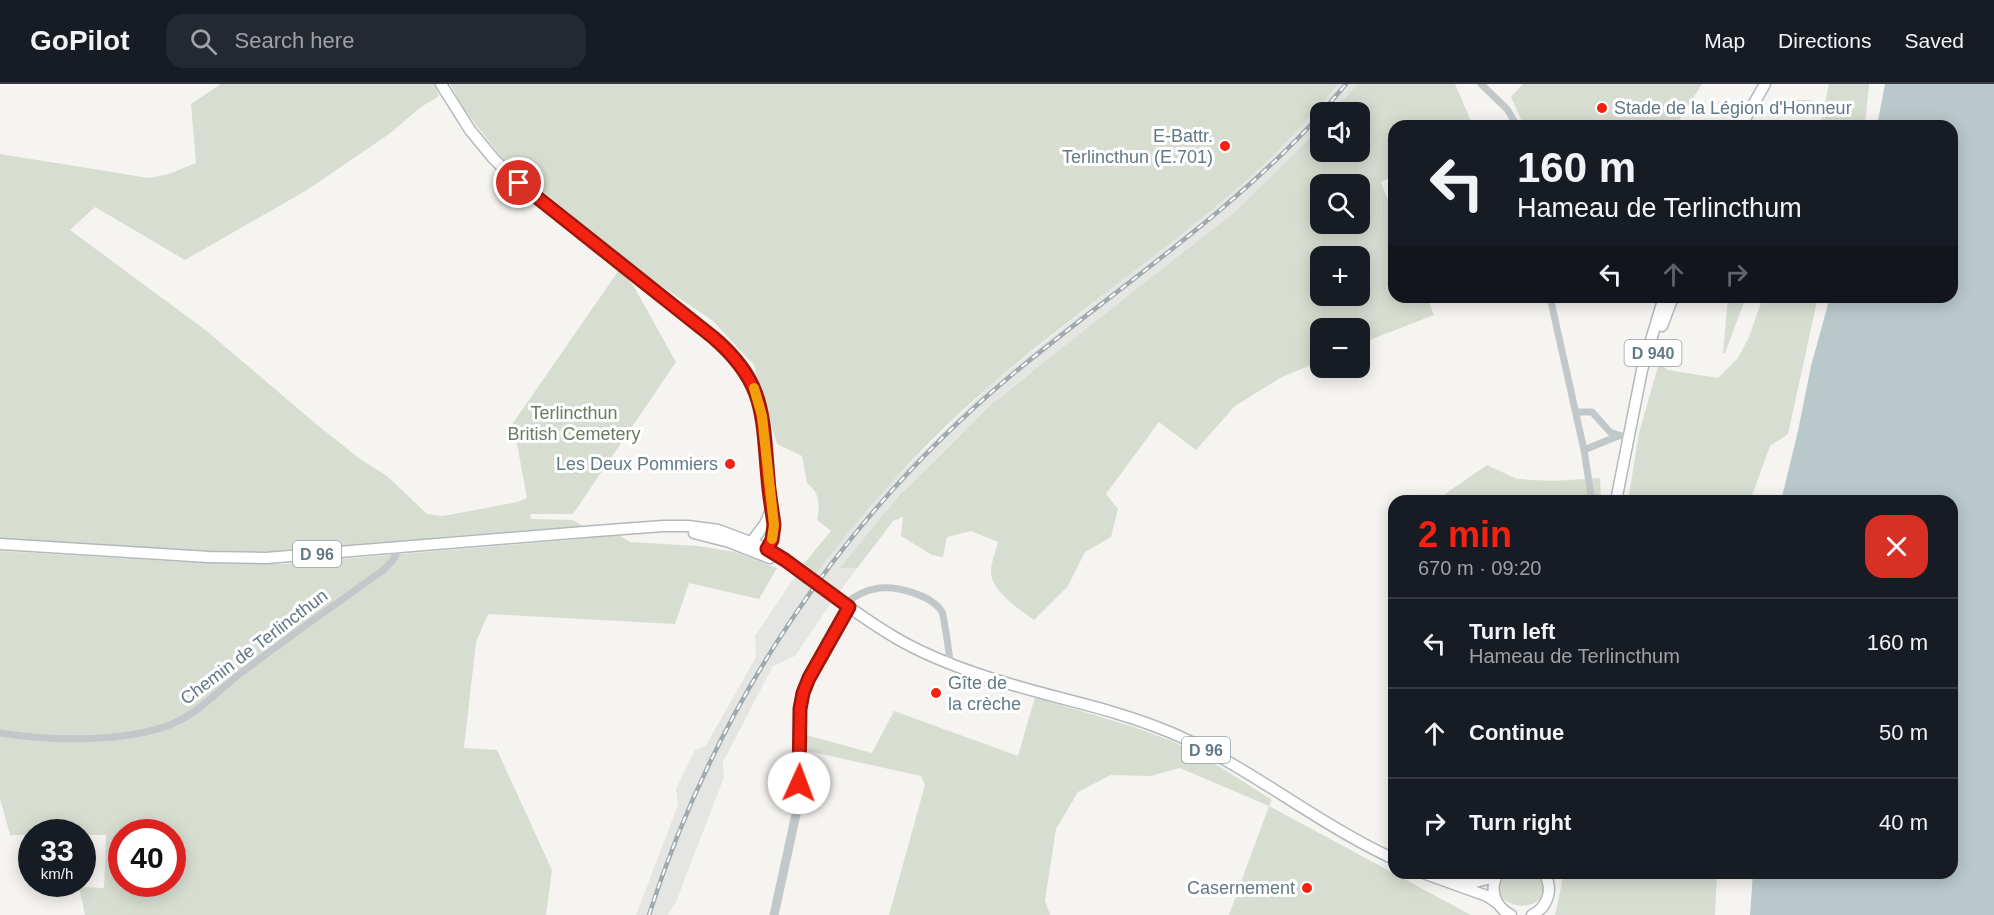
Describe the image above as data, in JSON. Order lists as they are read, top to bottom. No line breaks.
{"streets":{"main road":["D 940","D 96"],"street":["Chemin de Terlincthun"]},"crossings":[["D 96","Chemin de Terlincthun"]],"parks":["Terlincthun British Cemetery"],"places":["Stade de la Légion d'Honneur","E-Battr. Terlincthun (E.701)","Les Deux Pommiers","Gîte de la crèche","Casernement"],"page":{"header":"GoPilot","search":"Search here","nav":["Map","Directions","Saved"],"map_buttons":["+","−"],"turn":["160 m","Hameau de Terlincthum"],"heading":["2 min","670 m · 09:20"],"list":[{"name":"Turn left","note":"Hameau de Terlincthum","value":"160 m"},{"name":"Continue","value":"50 m"},{"name":"Turn right","value":"40 m"}],"speed":"33 km/h","limit":"40"}}
